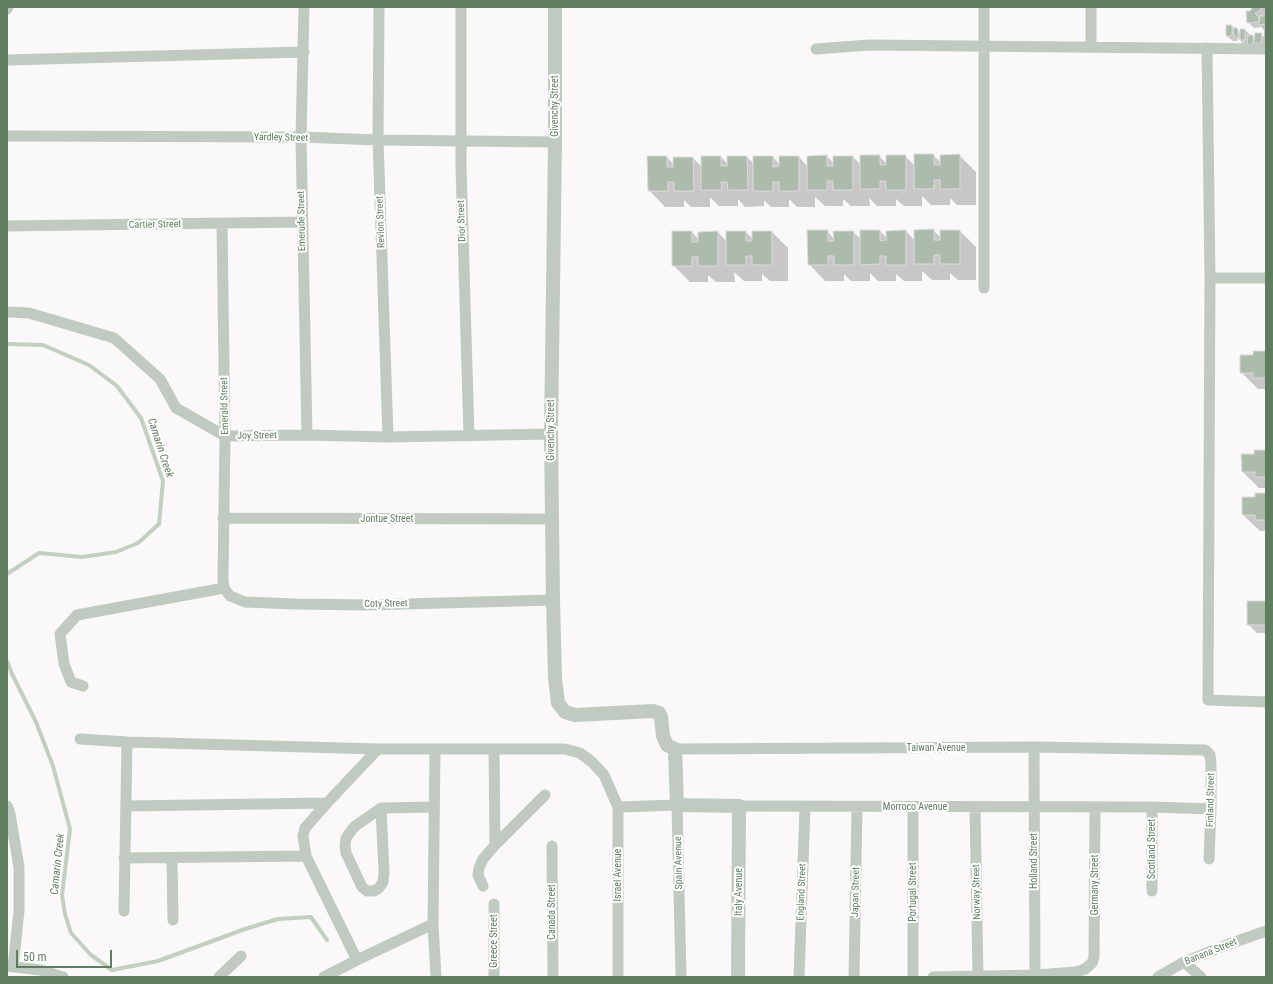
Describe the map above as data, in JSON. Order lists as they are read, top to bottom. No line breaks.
{"streets":{"street":["Givenchy Street","Yardley Street","Emerude Street","Dior Street","Revlon Street","Cartier Street","Emerald Street","Joy Street","Jontue Street","Coty Street","Taiwan Avenue","Finland Street","Morroco Avenue","Scotland Street","Holland Street","Spain Avenue","Israel Avenue","Germany Street","Italy Avenue","England Street","Japan Street","Portugal Street","Norway Street","Canada Street","Greece Street","Banana Street"]},"crossings":[["Givenchy Street","Yardley Street"],["Givenchy Street","Joy Street"],["Givenchy Street","Jontue Street"],["Givenchy Street","Coty Street"],["Givenchy Street","Taiwan Avenue"],["Givenchy Street","Spain Avenue"],["Yardley Street","Emerude Street"],["Yardley Street","Dior Street"],["Yardley Street","Revlon Street"],["Emerude Street","Cartier Street"],["Emerude Street","Joy Street"],["Dior Street","Joy Street"],["Revlon Street","Joy Street"],["Cartier Street","Emerald Street"],["Emerald Street","Joy Street"],["Emerald Street","Jontue Street"],["Emerald Street","Coty Street"],["Taiwan Avenue","Finland Street"],["Taiwan Avenue","Holland Street"],["Taiwan Avenue","Spain Avenue"],["Finland Street","Morroco Avenue"],["Morroco Avenue","Scotland Street"],["Morroco Avenue","Holland Street"],["Morroco Avenue","Spain Avenue"],["Morroco Avenue","Israel Avenue"],["Morroco Avenue","Germany Street"],["Morroco Avenue","Italy Avenue"],["Morroco Avenue","England Street"],["Morroco Avenue","Japan Street"],["Morroco Avenue","Portugal Street"],["Morroco Avenue","Norway Street"],["Holland Street","Germany Street"]],"water":["Camarin Creek"],"scale_bar":"50 m"}
